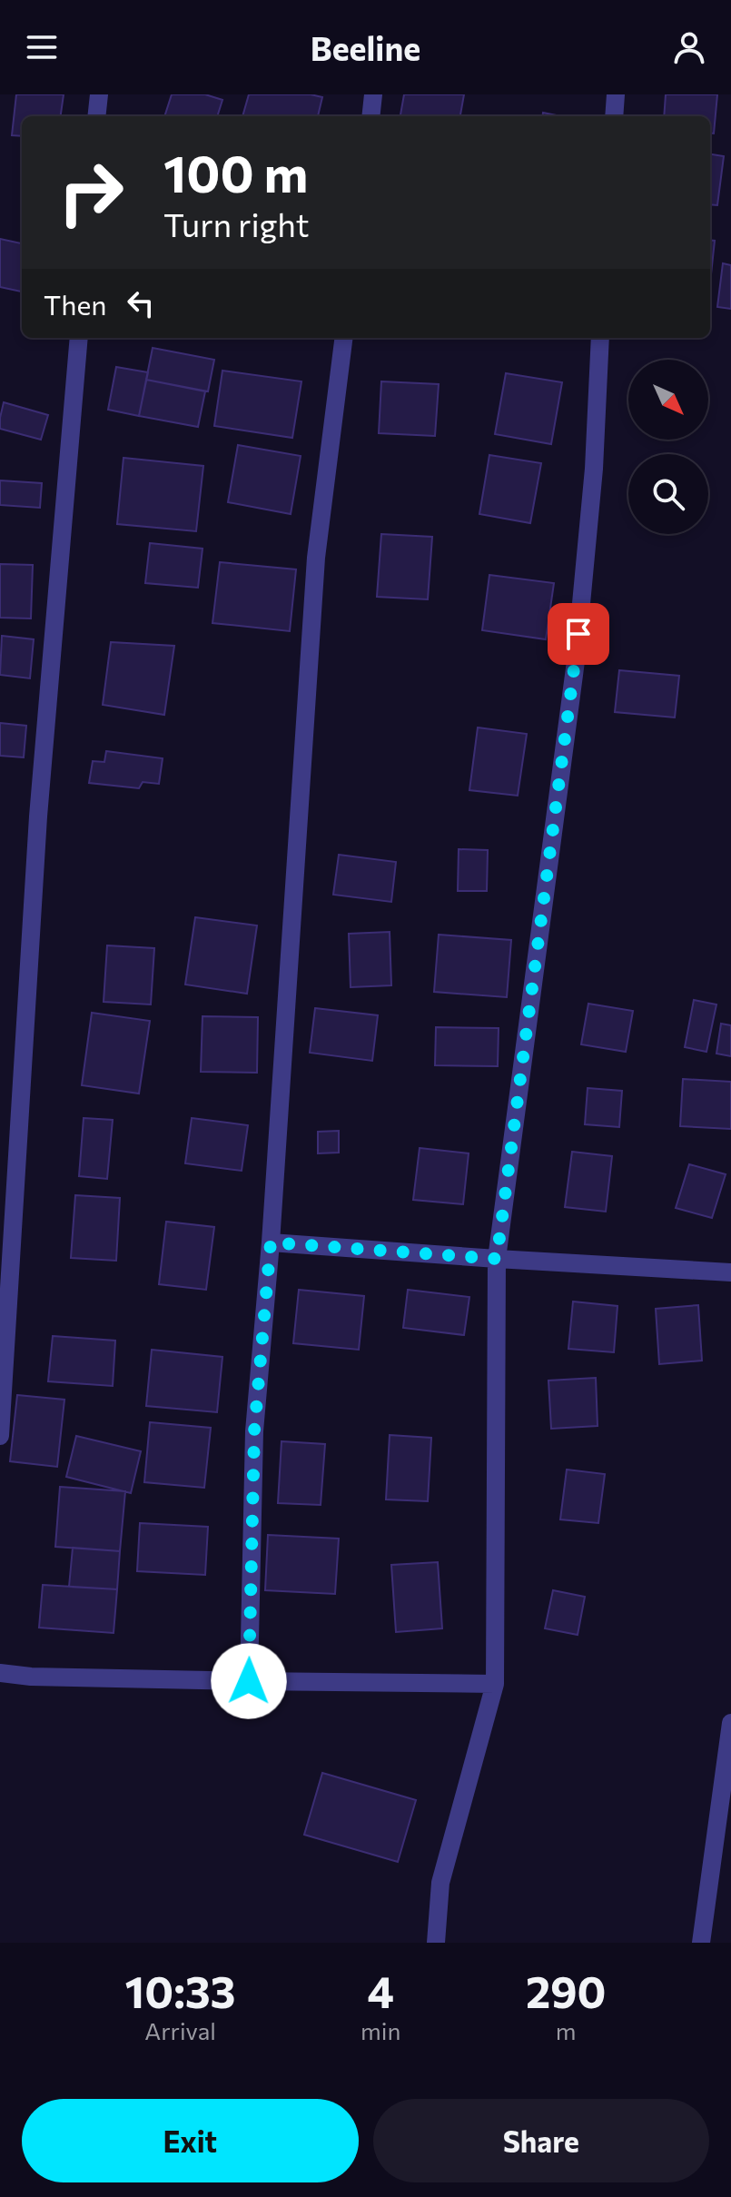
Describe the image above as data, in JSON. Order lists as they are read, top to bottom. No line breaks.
{"north":"bottom right","page":{"header":"Beeline","turn":["100 m","Turn right"],"then":"Then","eta":["10:33","Arrival","4","min","290","m"],"buttons":["Exit","Share"]}}
